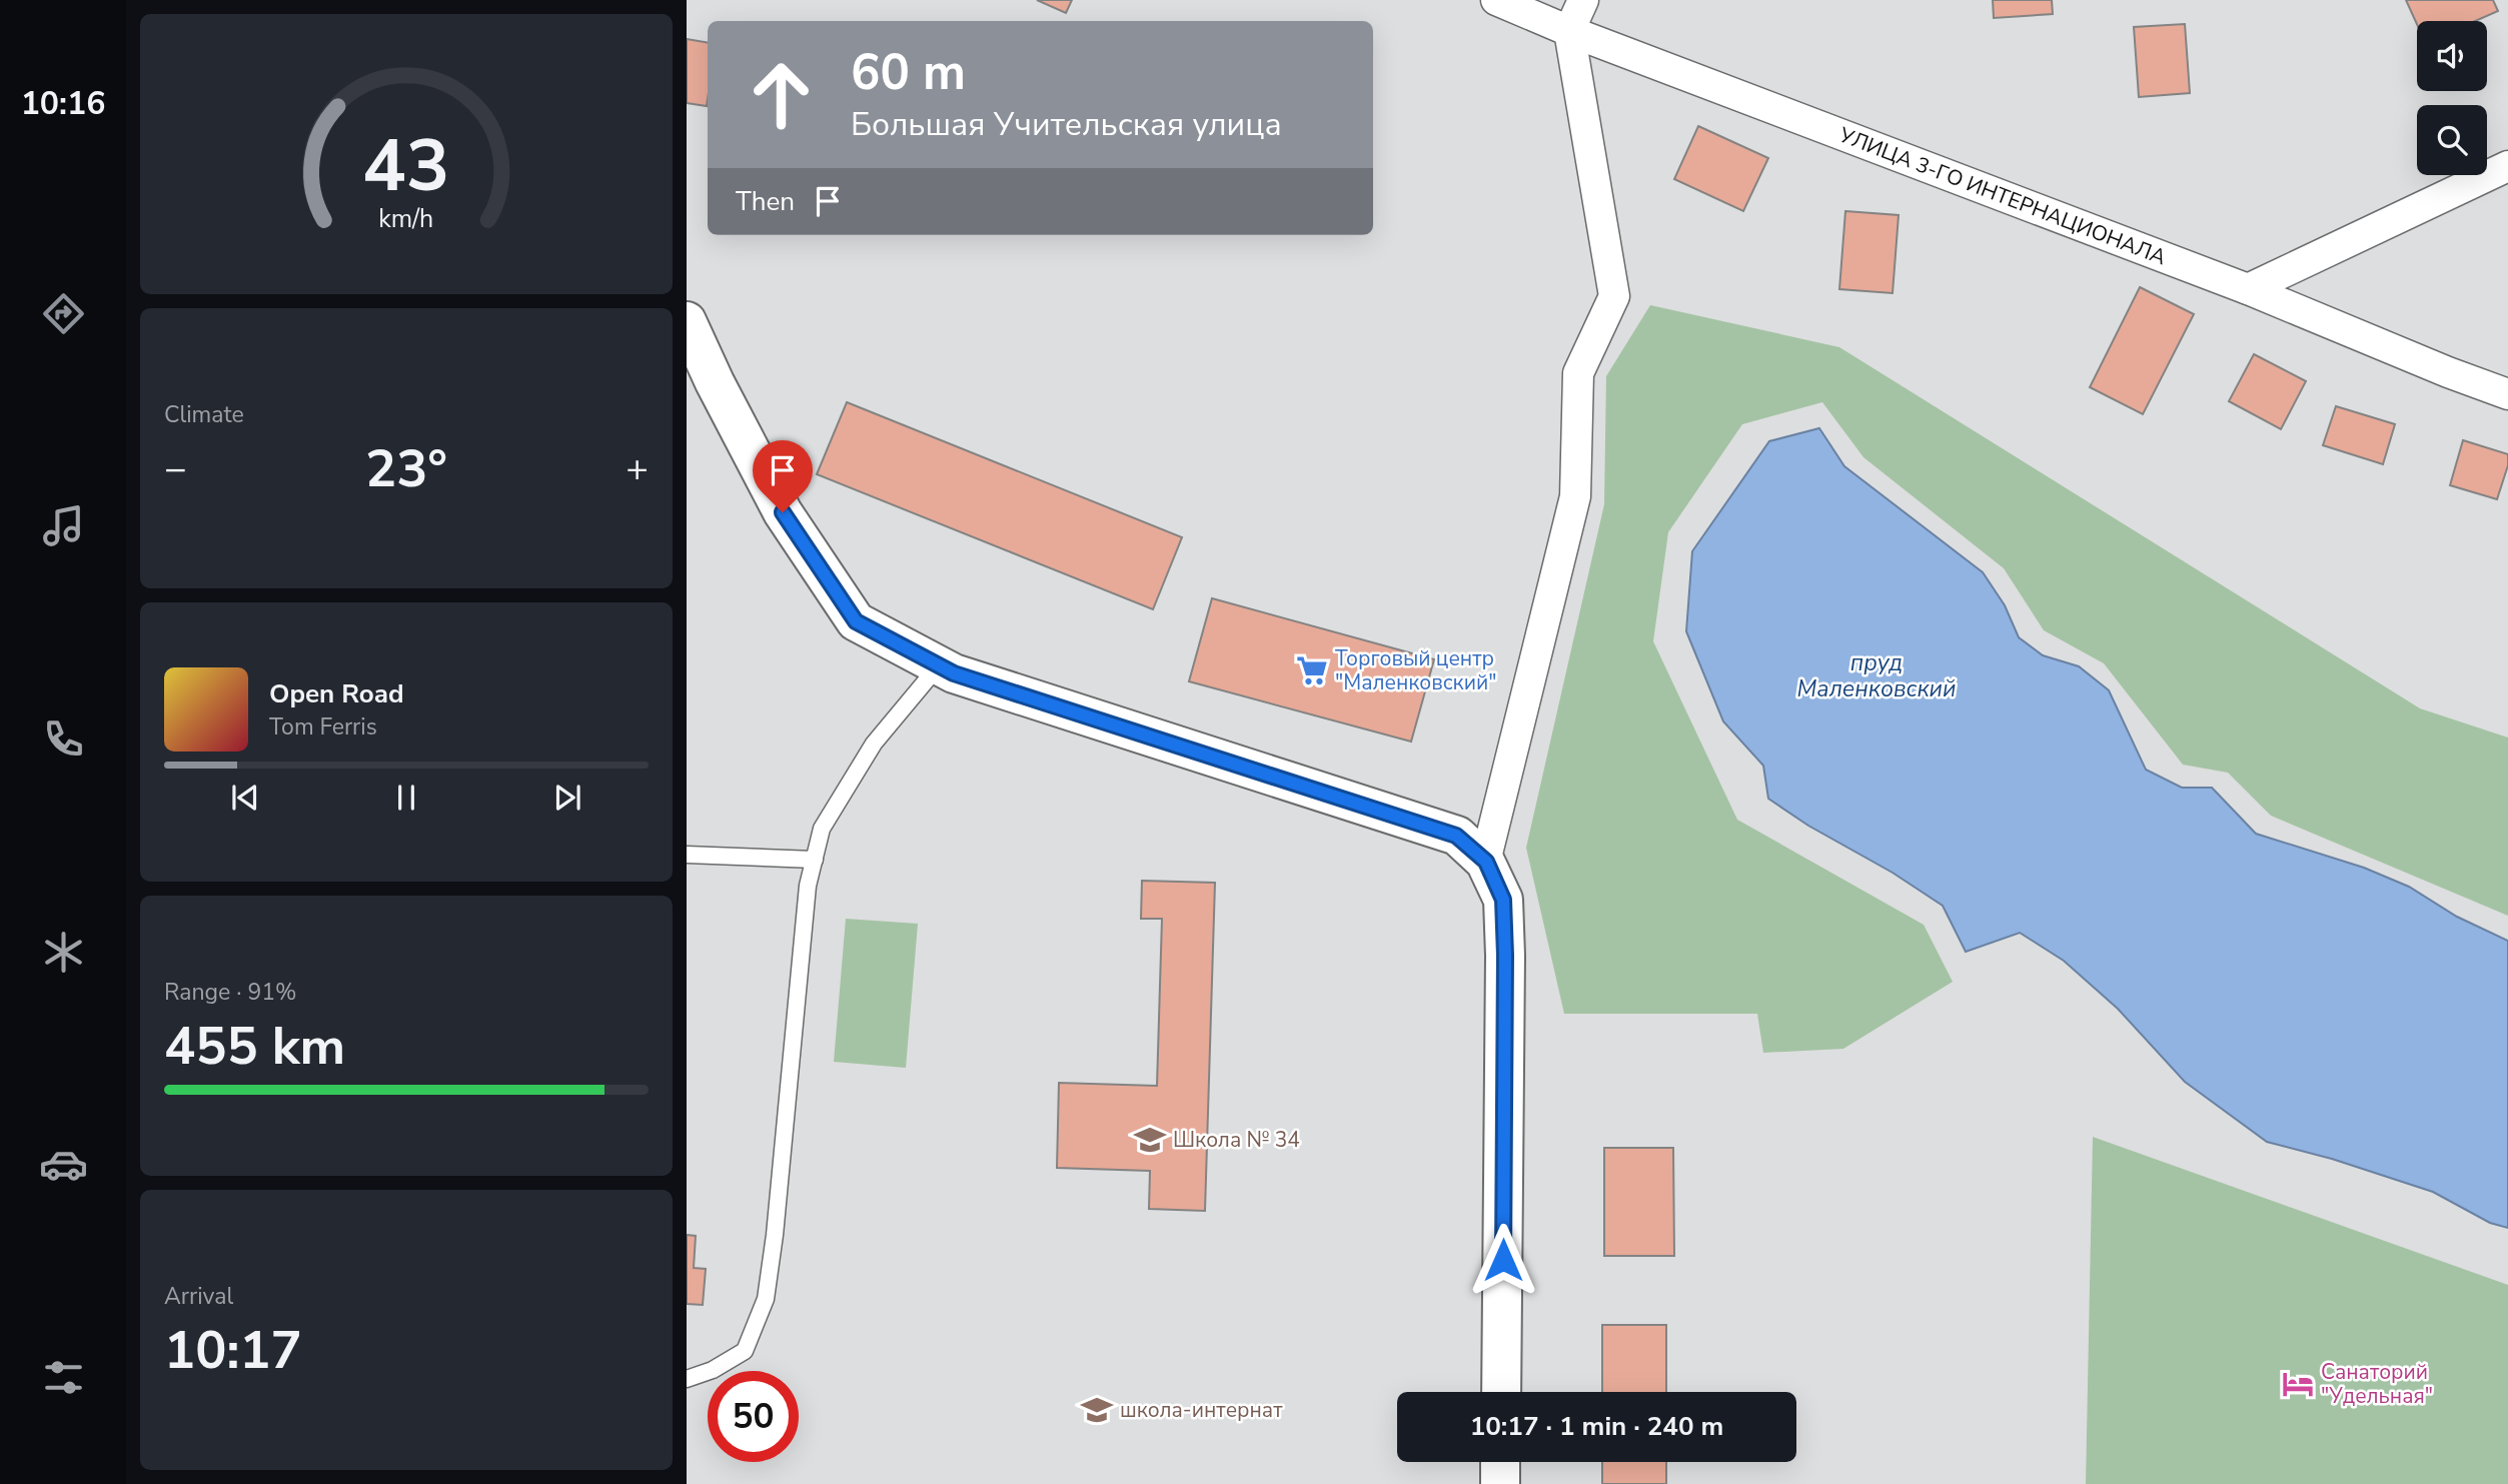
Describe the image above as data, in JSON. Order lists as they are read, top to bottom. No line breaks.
{"streets":{"street":["УЛИЦА 3-ГО ИНТЕРНАЦИОНАЛА"]},"water":["пруд Маленковский"],"places":{"supermarket":["Торговый центр \"Маленковский\""],"school or university":["Школа № 34","школа-интернат"],"hotel":["Санаторий \"Удельная\""]},"page":{"tabs":"10:16","turn":["60 m","Большая Учительская улица"],"then":"Then","tile":["Climate",["Range · 91%","455 km"],["Arrival","10:17"]],"heat":["−","23°","+"],"song":["Open Road","Tom Ferris"],"limit":"50","trip":"10:17 · 1 min · 240 m","gauge":["43","km/h"]}}
